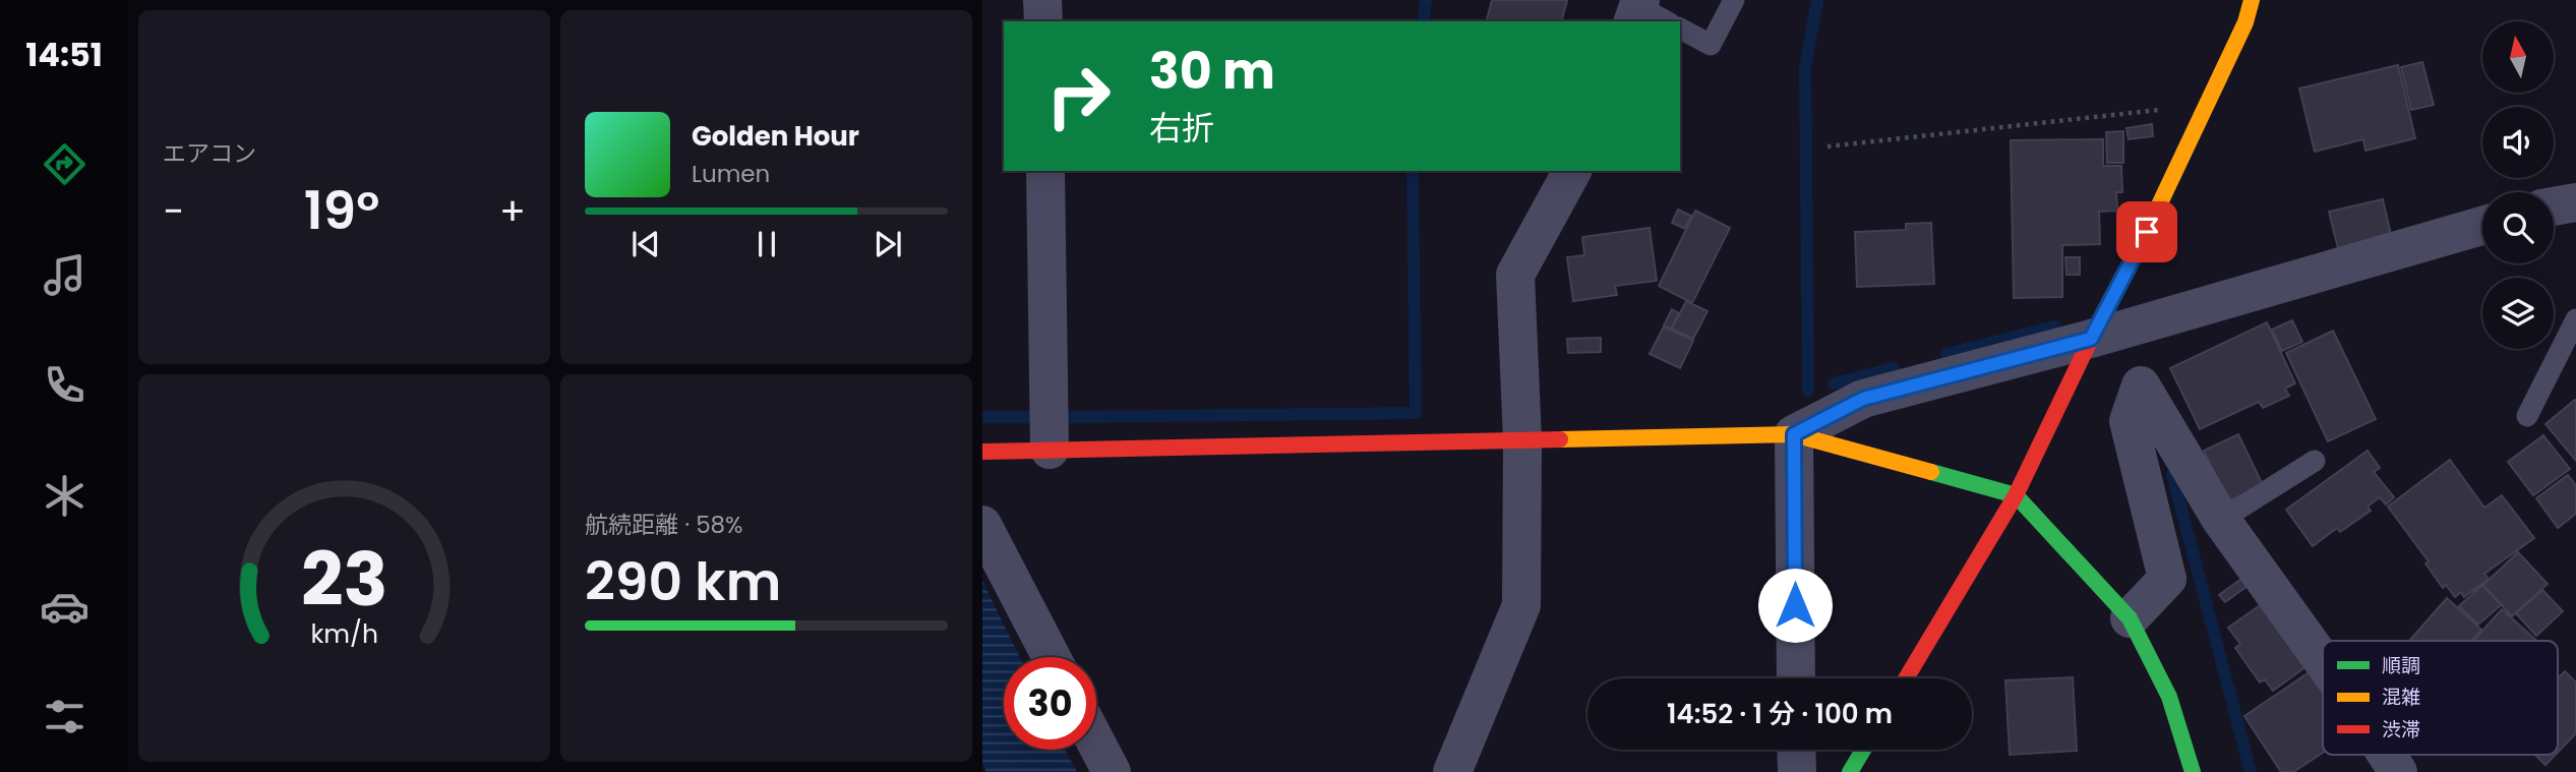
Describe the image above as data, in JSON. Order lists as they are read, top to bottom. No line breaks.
{"legend":["順調","混雑","渋滞"],"north":"top","page":{"tabs":"14:51","tile":["エアコン",["航続距離 · 58%","290 km"]],"turn":["30 m","右折"],"song":["Golden Hour","Lumen"],"heat":["−","19°","+"],"limit":"30","trip":"14:52 · 1 分 · 100 m","gauge":["23","km/h"]}}
